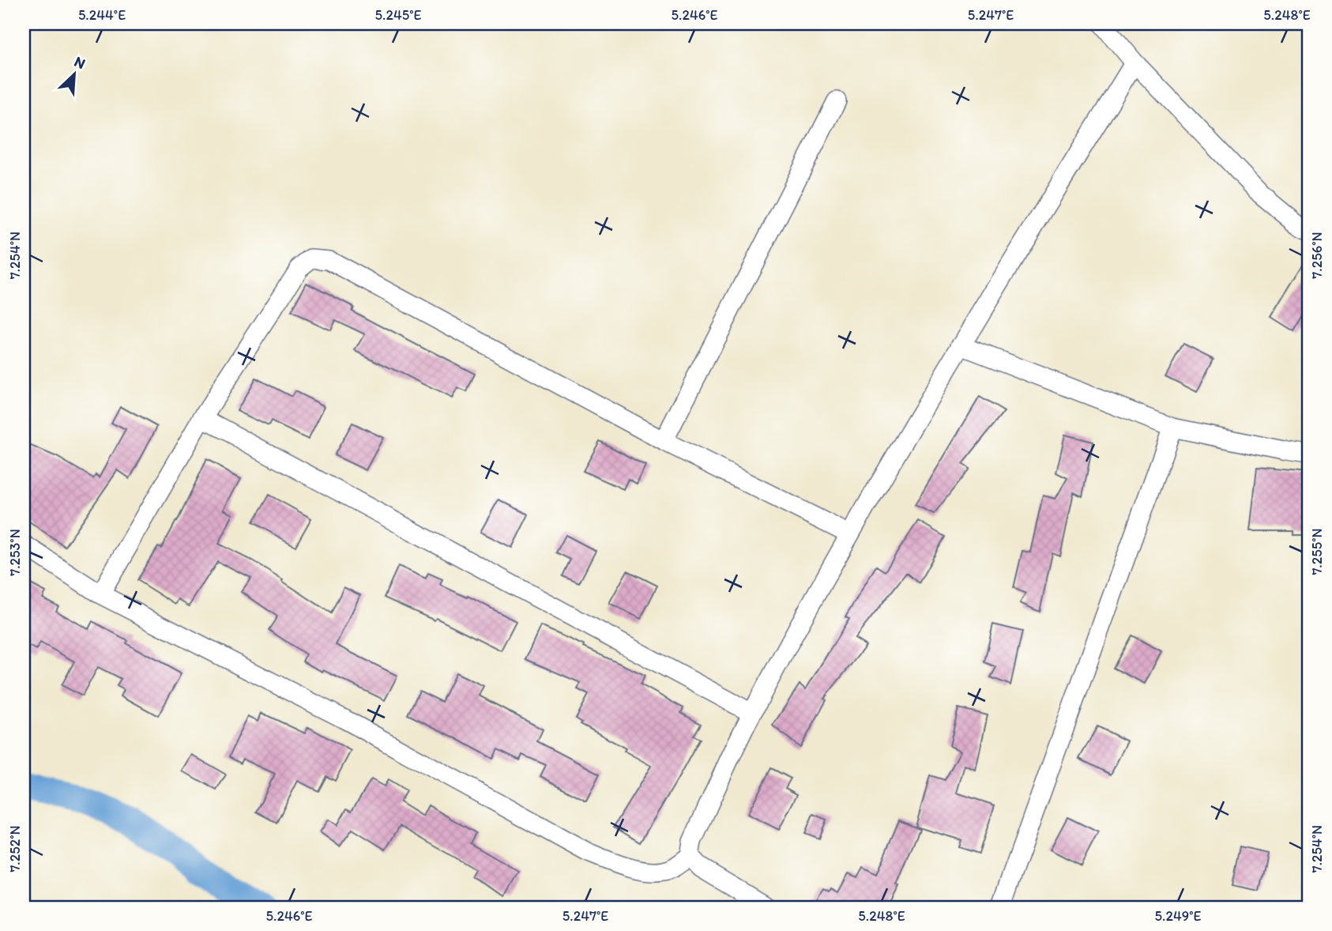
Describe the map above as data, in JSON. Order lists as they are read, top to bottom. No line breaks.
{"north":"top right","coordinates":["5.244°E","5.245°E","5.246°E","5.247°E","5.248°E","7.256°N","7.254°N","7.255°N","7.253°N","7.252°N","5.249°E"]}
